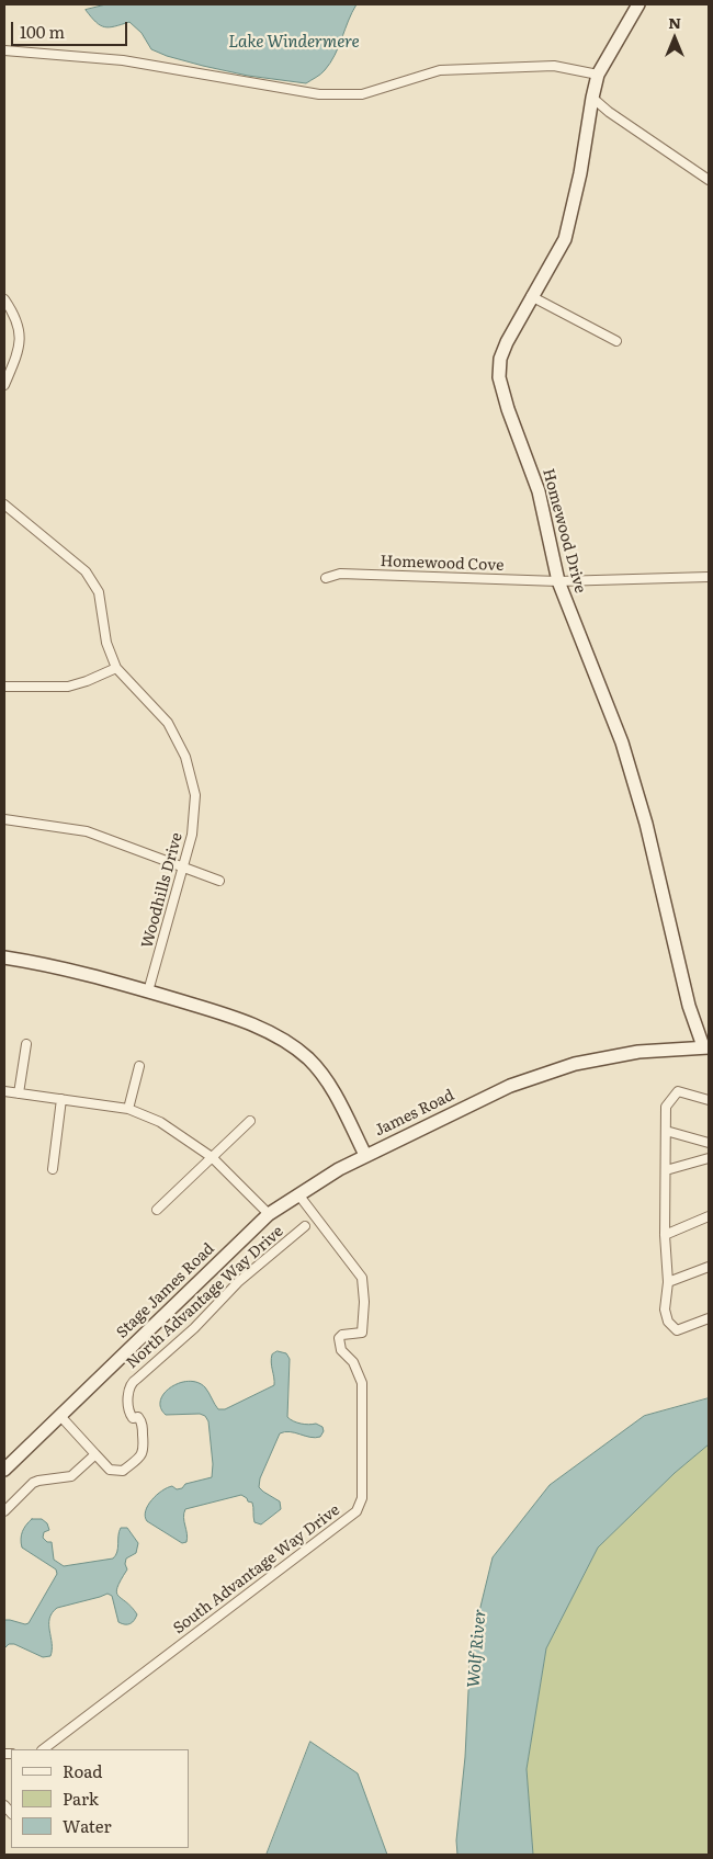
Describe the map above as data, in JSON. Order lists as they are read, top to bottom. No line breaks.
{"streets":{"street":["Homewood Drive","Homewood Cove","Woodhills Drive","James Road","Stage James Road","North Advantage Way Drive","South Advantage Way Drive"]},"crossings":[["Homewood Drive","Homewood Cove"],["Homewood Drive","James Road"],["Woodhills Drive","James Road"],["James Road","Stage James Road"],["Stage James Road","North Advantage Way Drive"],["Stage James Road","South Advantage Way Drive"]],"water":["Lake Windermere","Wolf River"],"legend":["Road","Park","Water"],"scale_bar":"100 m","north":"top"}
